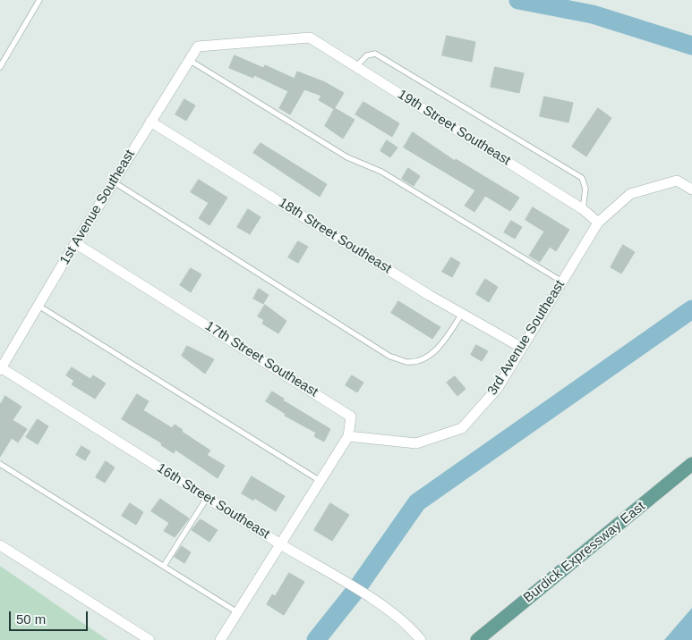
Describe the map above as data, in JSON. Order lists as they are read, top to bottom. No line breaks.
{"streets":{"main road":["Burdick Expressway East"],"street":["19th Street Southeast","1st Avenue Southeast","18th Street Southeast","3rd Avenue Southeast","17th Street Southeast","16th Street Southeast"]},"crossings":[["19th Street Southeast","1st Avenue Southeast"],["19th Street Southeast","3rd Avenue Southeast"],["1st Avenue Southeast","18th Street Southeast"],["1st Avenue Southeast","17th Street Southeast"],["1st Avenue Southeast","16th Street Southeast"],["18th Street Southeast","3rd Avenue Southeast"],["3rd Avenue Southeast","17th Street Southeast"]],"scale_bar":"50 m"}
